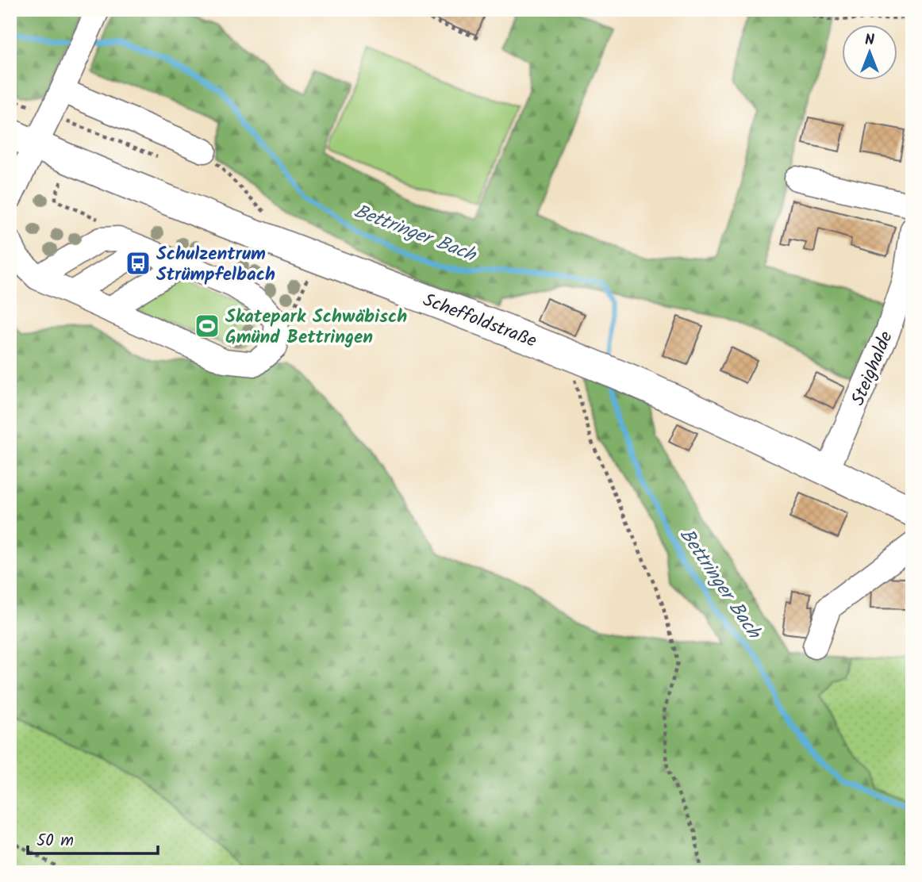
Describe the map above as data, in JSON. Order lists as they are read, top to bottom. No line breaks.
{"streets":{"main road":["Scheffoldstraße"],"street":["Steighalde"]},"crossings":[["Scheffoldstraße","Steighalde"]],"water":["Bettringer Bach"],"places":{"bus stop":["Schulzentrum Strümpfelbach"],"sports":["Skatepark Schwäbisch Gmünd Bettringen"]},"scale_bar":"50 m","north":"top"}
